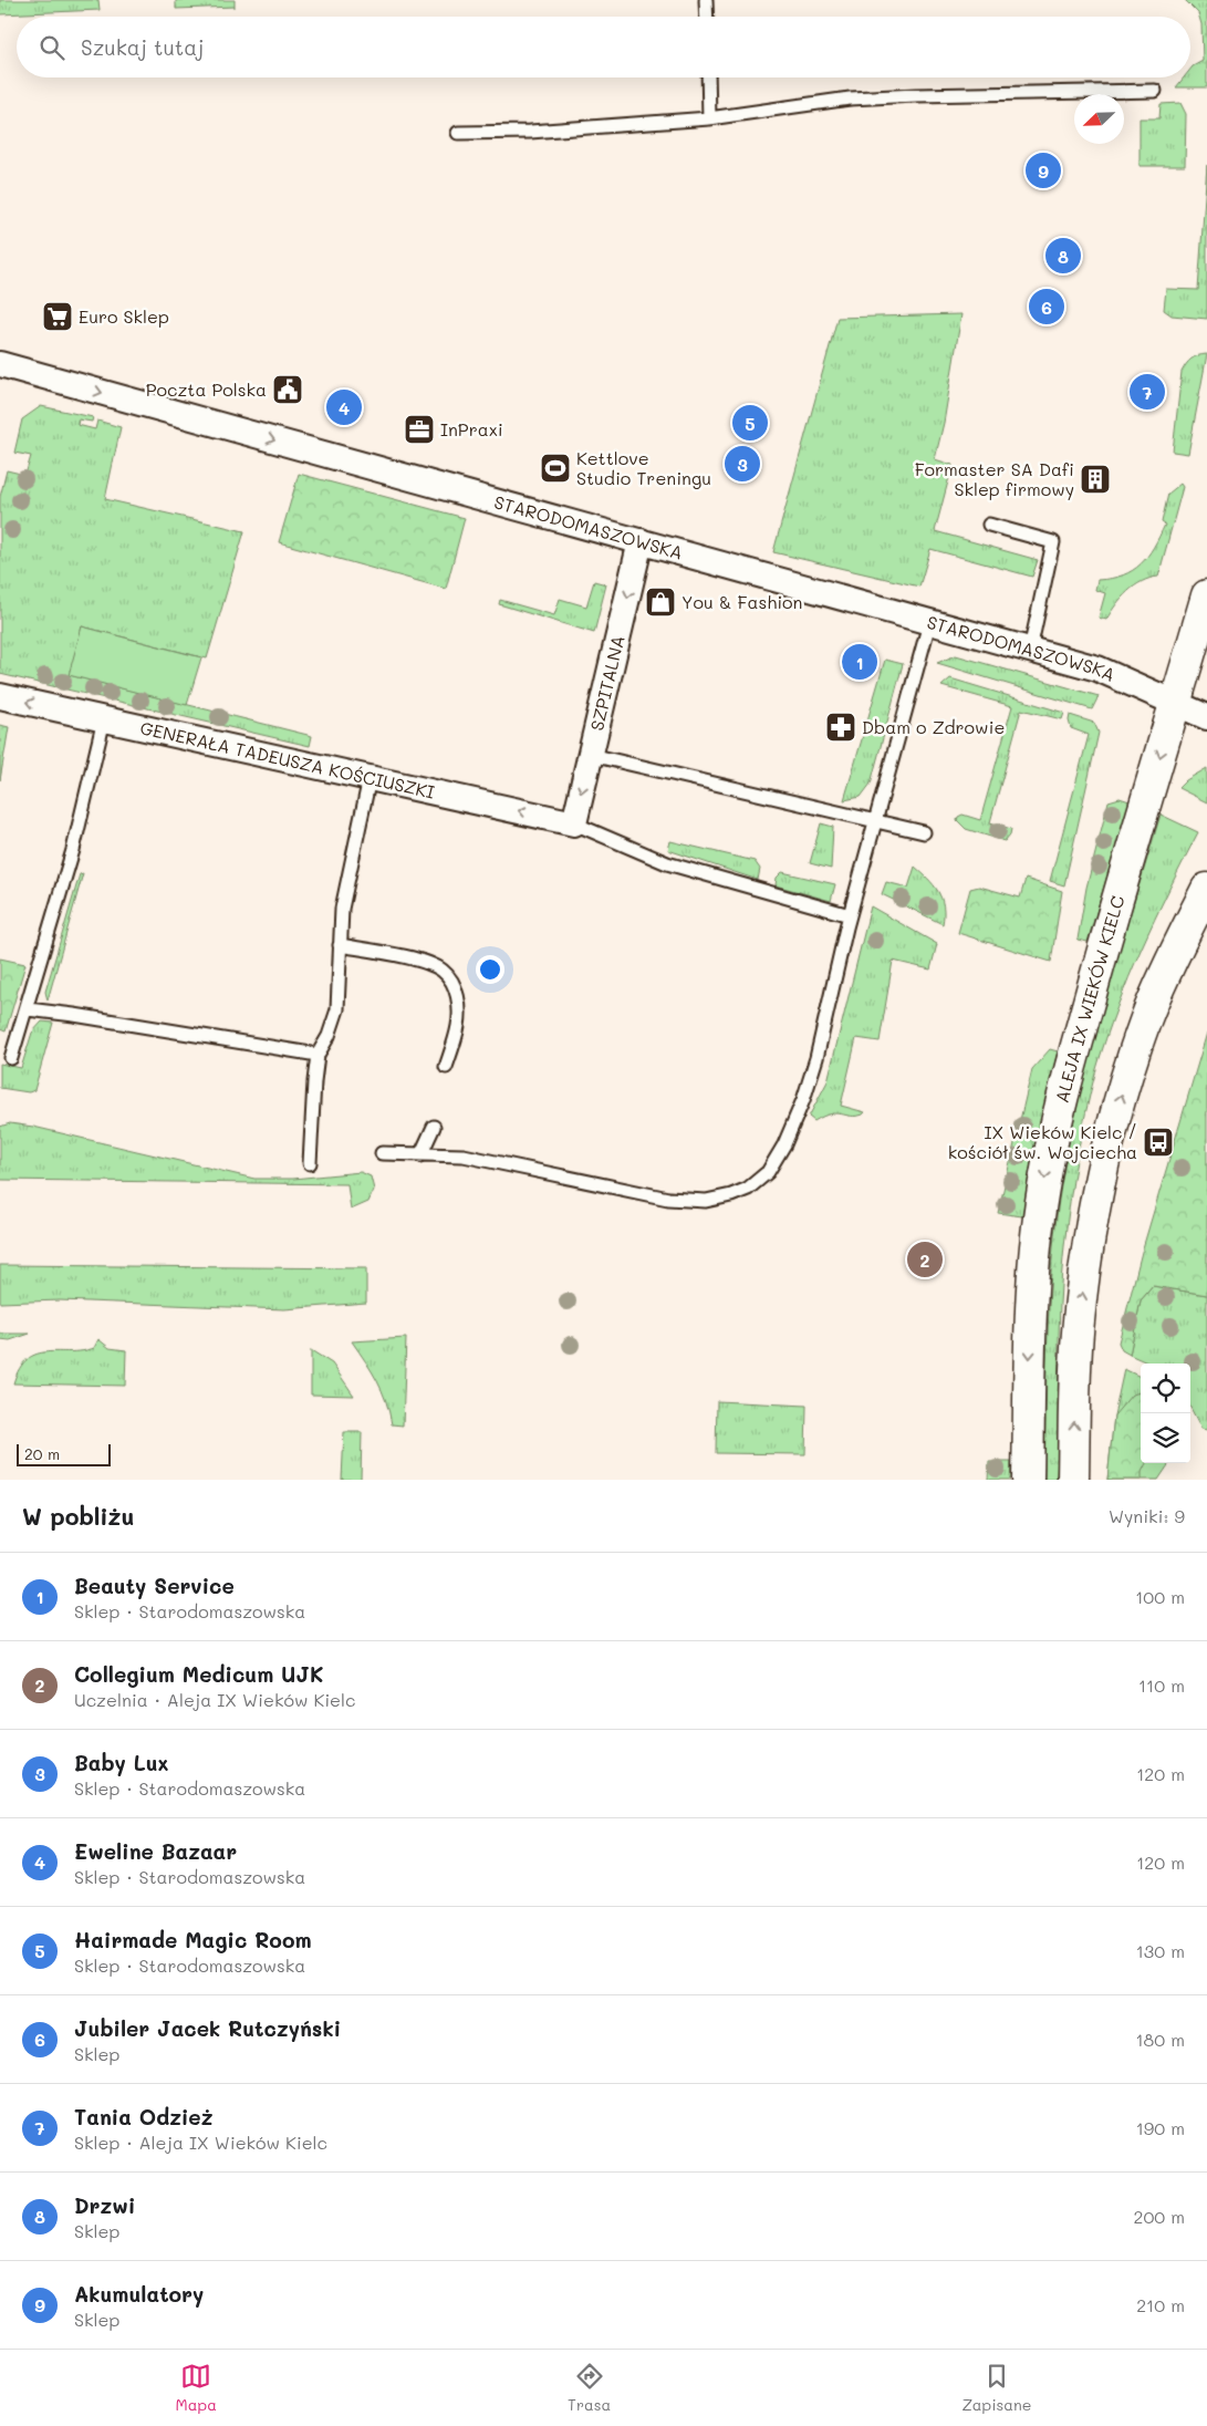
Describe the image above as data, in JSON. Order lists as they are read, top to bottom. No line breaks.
{"streets":{"main road":["ALEJA IX WIEKÓW KIELC"],"street":["STARODOMASZOWSKA","SZPITALNA","GENERAŁA TADEUSZA KOŚCIUSZKI"]},"crossings":[["STARODOMASZOWSKA","SZPITALNA"],["STARODOMASZOWSKA","ALEJA IX WIEKÓW KIELC"],["SZPITALNA","GENERAŁA TADEUSZA KOŚCIUSZKI"]],"one_way":["STARODOMASZOWSKA","SZPITALNA","GENERAŁA TADEUSZA KOŚCIUSZKI"],"places":{"supermarket":["Euro Sklep"],"public building":["Poczta Polska"],"office":["InPraxi"],"sports":["Kettlove Studio Treningu"],"building":["Formaster SA Dafi Sklep firmowy"],"shop":["You & Fashion"],"pharmacy":["Dbam o Zdrowie"],"bus stop":["IX Wieków Kielc / kościół św. Wojciecha"]},"scale_bar":"20 m","north":"bottom left","page":{"search":"Szukaj tutaj","pins":["9","8","6","7","4","5","3","1","2"],"scale":"20 m","heading":["W pobliżu","Wyniki: 9"],"list":[{"mark":"1","name":"Beauty Service","note":"Sklep · Starodomaszowska","value":"100 m"},{"mark":"2","name":"Collegium Medicum UJK","note":"Uczelnia · Aleja IX Wieków Kielc","value":"110 m"},{"mark":"3","name":"Baby Lux","note":"Sklep · Starodomaszowska","value":"120 m"},{"mark":"4","name":"Eweline Bazaar","note":"Sklep · Starodomaszowska","value":"120 m"},{"mark":"5","name":"Hairmade Magic Room","note":"Sklep · Starodomaszowska","value":"130 m"},{"mark":"6","name":"Jubiler Jacek Rutczyński","note":"Sklep","value":"180 m"},{"mark":"7","name":"Tania Odzież","note":"Sklep · Aleja IX Wieków Kielc","value":"190 m"},{"mark":"8","name":"Drzwi","note":"Sklep","value":"200 m"},{"mark":"9","name":"Akumulatory","note":"Sklep","value":"210 m"}],"nav":["Mapa","Trasa","Zapisane"]}}
